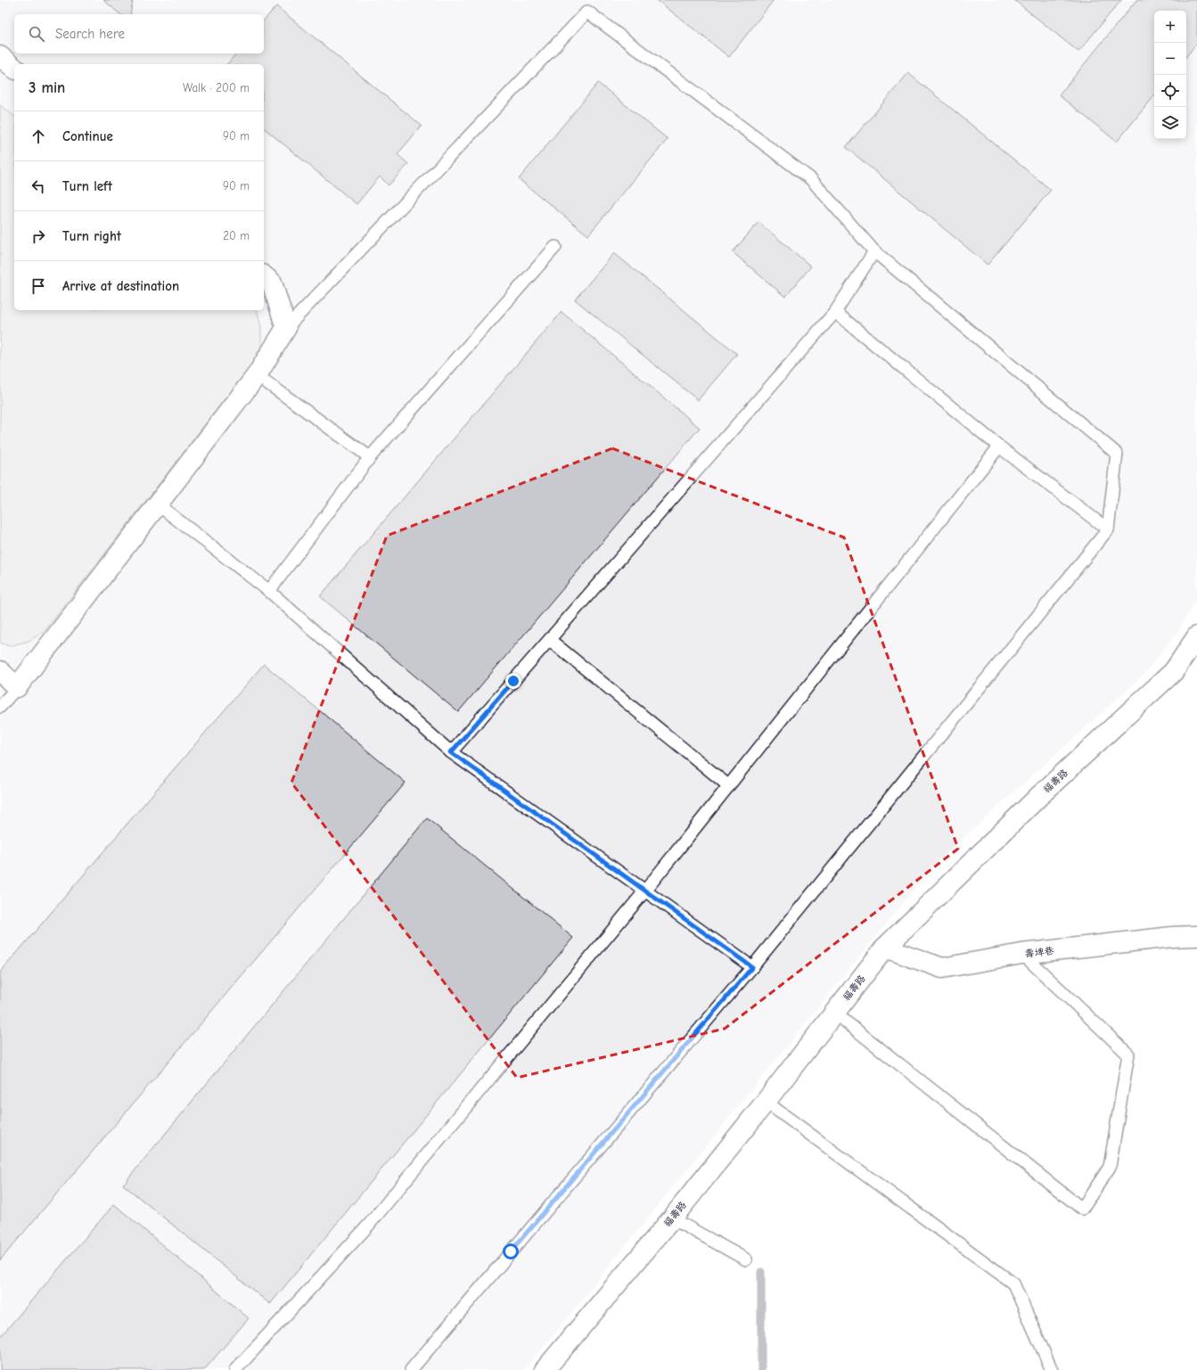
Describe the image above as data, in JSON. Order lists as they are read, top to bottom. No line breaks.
{"streets":{"street":["福壽路","壽埤巷"]},"crossings":[["福壽路","壽埤巷"]],"page":{"map_buttons":["+","−"],"search":"Search here","heading":["3 min","Walk · 200 m"],"list":[["Continue","90 m"],["Turn left","90 m"],["Turn right","20 m"],"Arrive at destination"]}}
